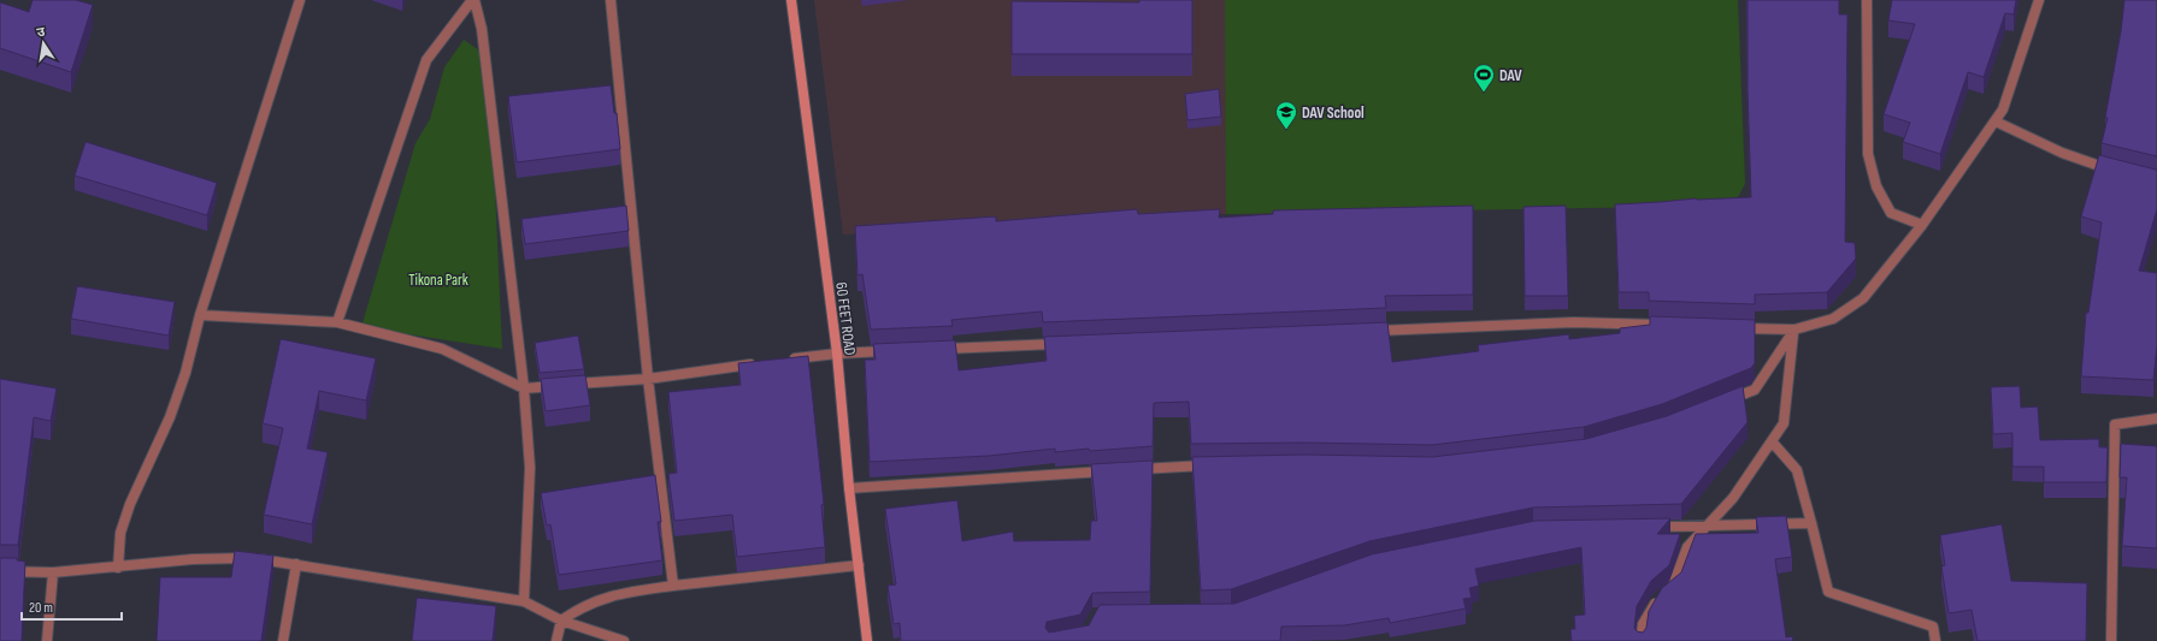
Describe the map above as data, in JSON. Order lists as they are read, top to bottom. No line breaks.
{"streets":{"street":["60 FEET ROAD"]},"parks":["Tikona Park"],"places":{"sports":["DAV"],"school or university":["DAV School"]},"scale_bar":"20 m","north":"top"}
